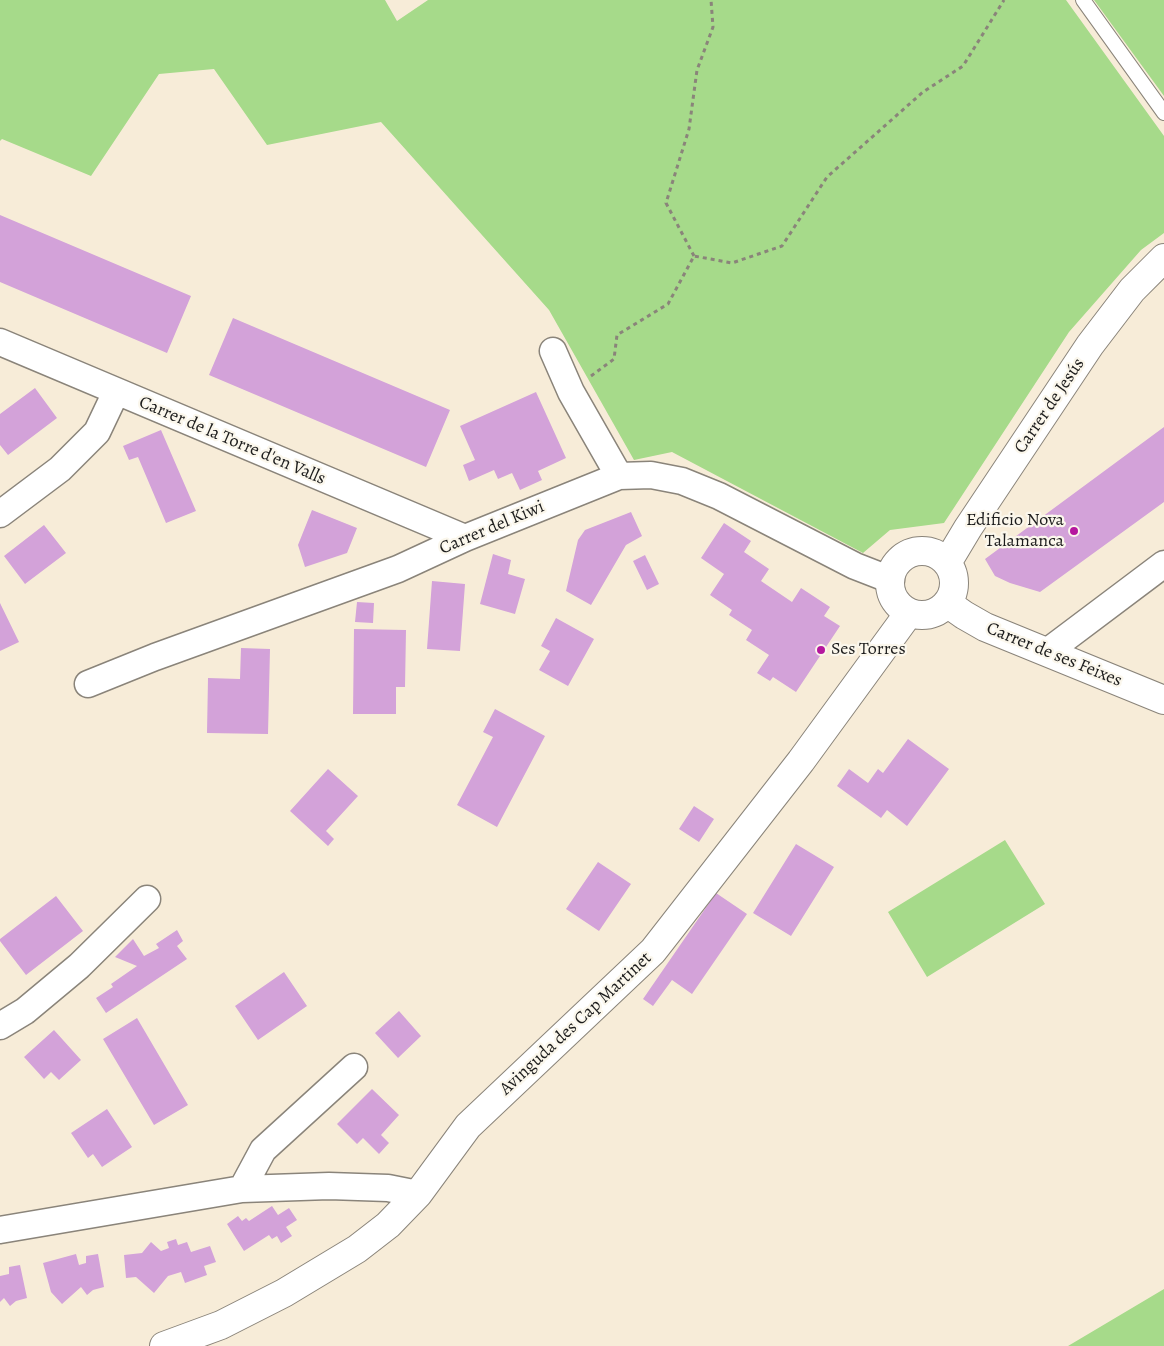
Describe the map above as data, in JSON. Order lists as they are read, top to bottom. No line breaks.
{"streets":{"street":["Carrer de Jesús","Carrer de la Torre d'en Valls","Carrer del Kiwi","Carrer de ses Feixes","Avinguda des Cap Martinet"]},"crossings":[["Carrer de Jesús","Carrer del Kiwi"],["Carrer de Jesús","Carrer de ses Feixes"],["Carrer de Jesús","Avinguda des Cap Martinet"],["Carrer de la Torre d'en Valls","Carrer del Kiwi"],["Carrer del Kiwi","Carrer de ses Feixes"],["Carrer del Kiwi","Avinguda des Cap Martinet"],["Carrer de ses Feixes","Avinguda des Cap Martinet"]],"places":["Edificio Nova Talamanca","Ses Torres"]}
